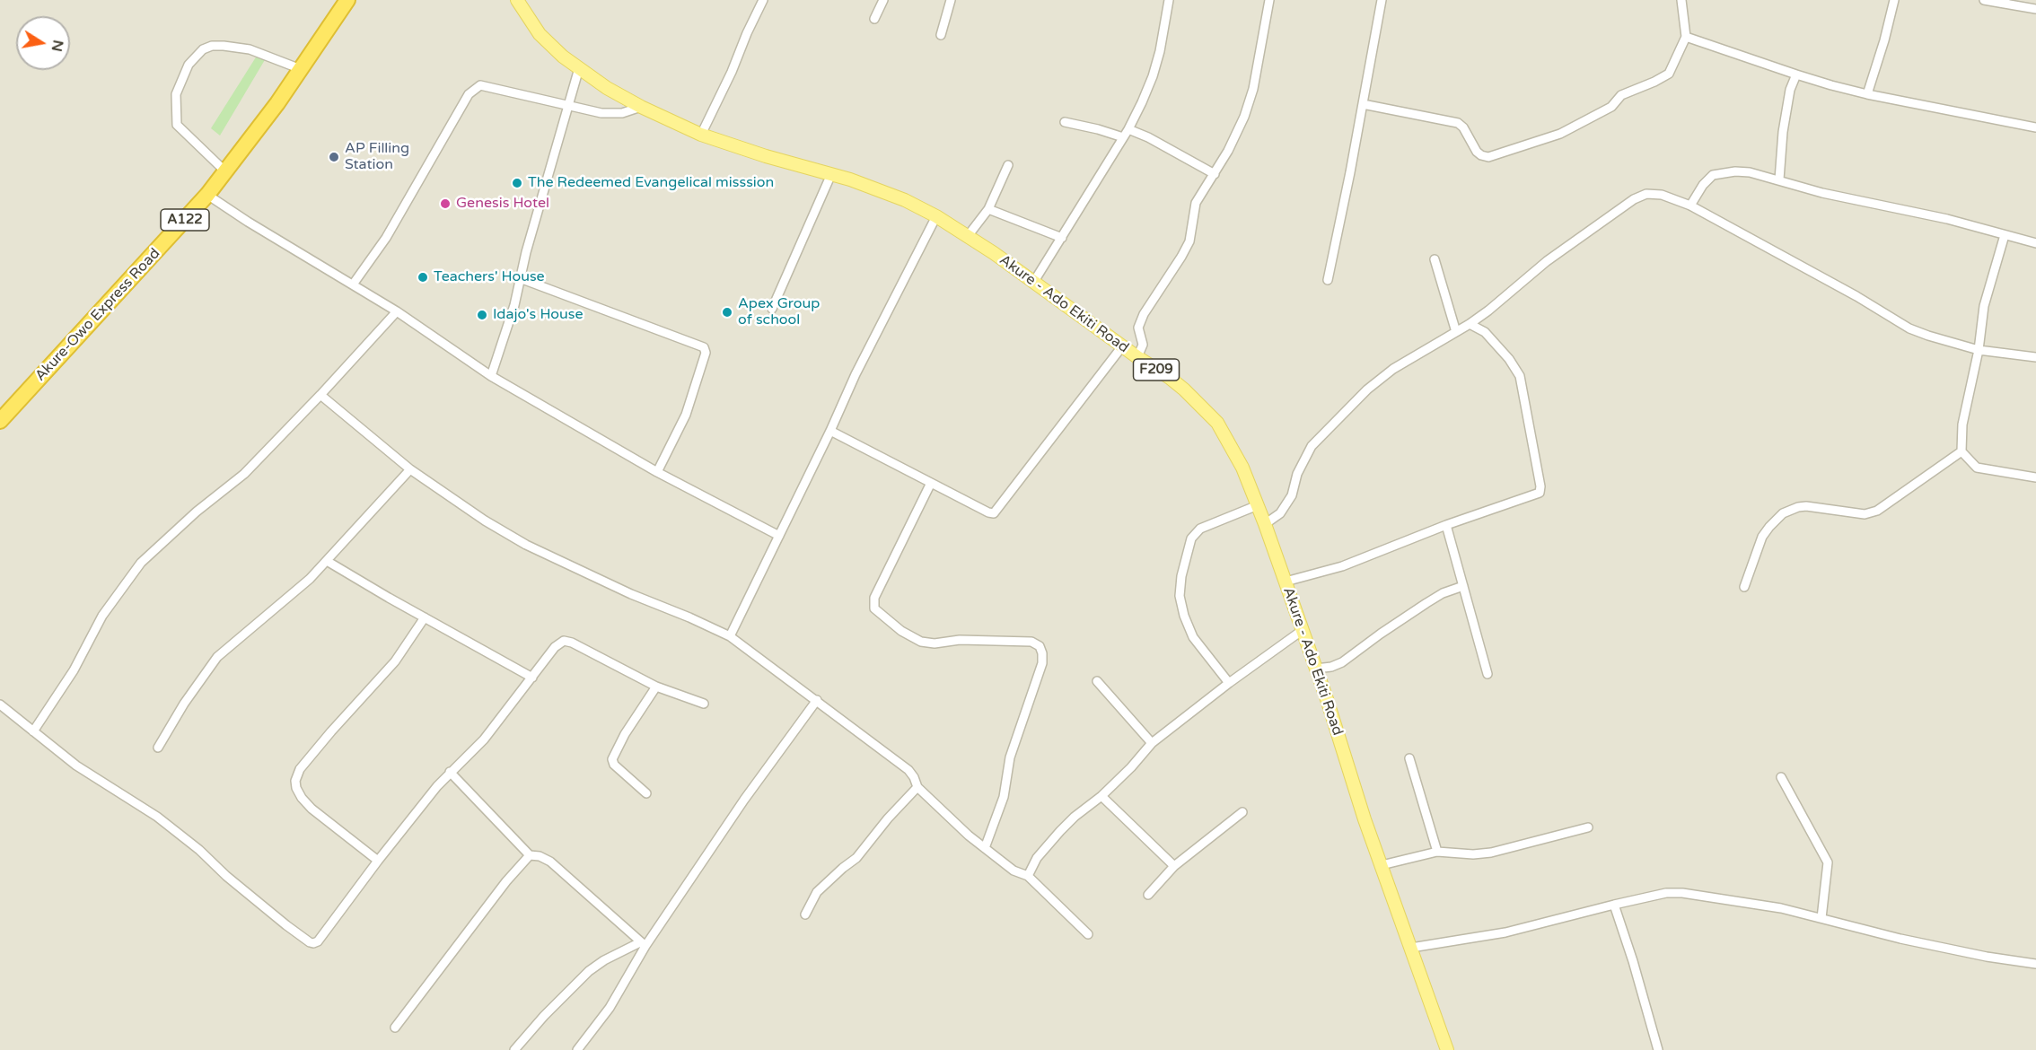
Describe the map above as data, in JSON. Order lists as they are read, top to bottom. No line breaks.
{"streets":{"highway":["A122","Akure-Owo Express Road"],"main road":["Akure - Ado Ekiti Road","F209"]},"places":["AP Filling Station","The Redeemed Evangelical misssion","Genesis Hotel","Teachers' House","Apex Group of school","Idajo's House"],"north":"right"}
